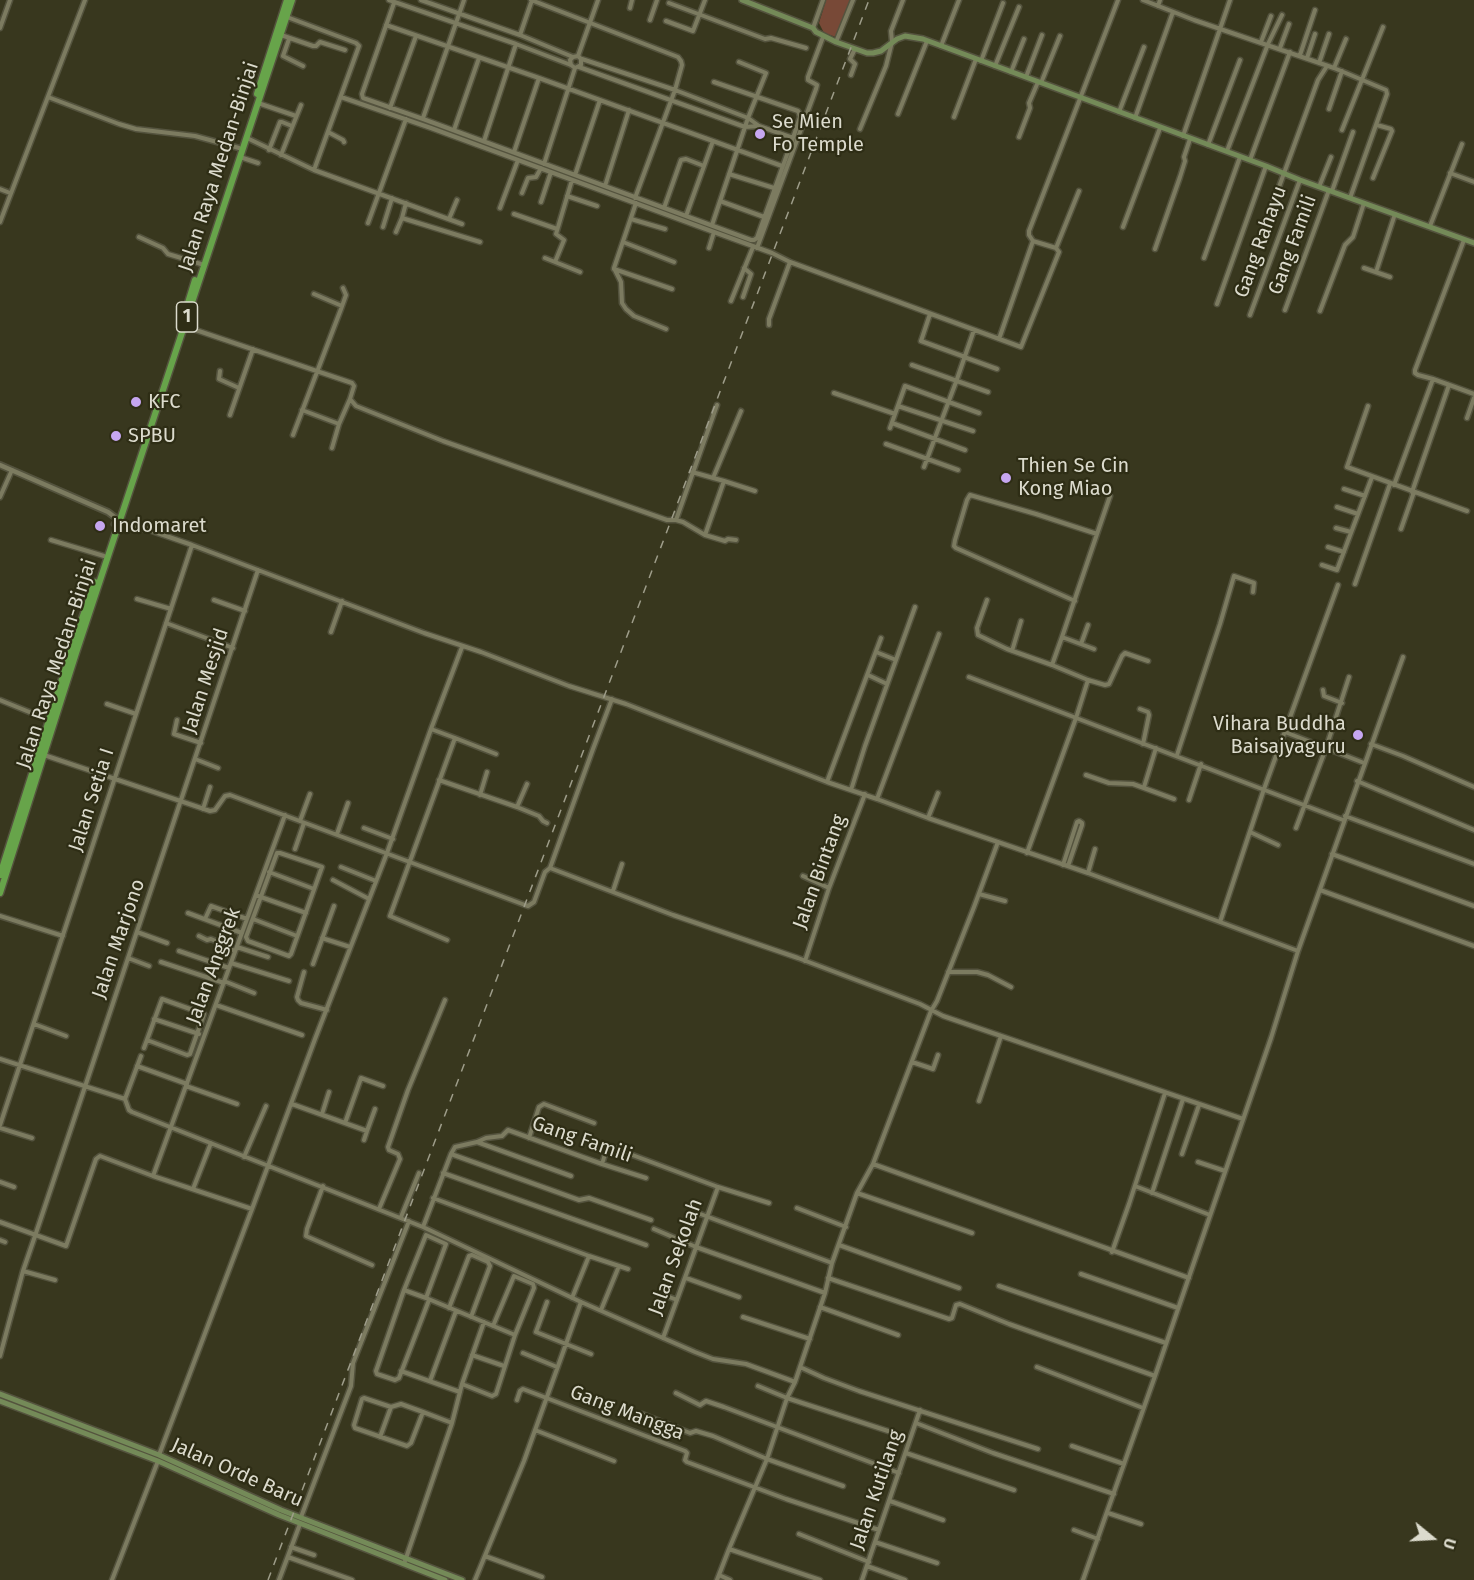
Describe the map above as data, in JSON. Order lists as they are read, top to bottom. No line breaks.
{"streets":{"highway":["Jalan Raya Medan-Binjai","1"],"main road":["Jalan Orde Baru"],"street":["Gang Rahayu","Gang Famili","Jalan Mesjid","Jalan Setia I","Jalan Bintang","Jalan Marjono","Jalan Anggrek","Jalan Sekolah","Gang Mangga","Jalan Kutilang"]},"crossings":[["Jalan Mesjid","Jalan Marjono"]],"places":["Se Mien Fo Temple","KFC","SPBU","Thien Se Cin Kong Miao","Indomaret","Vihara Buddha Baisajyaguru"],"north":"right"}
